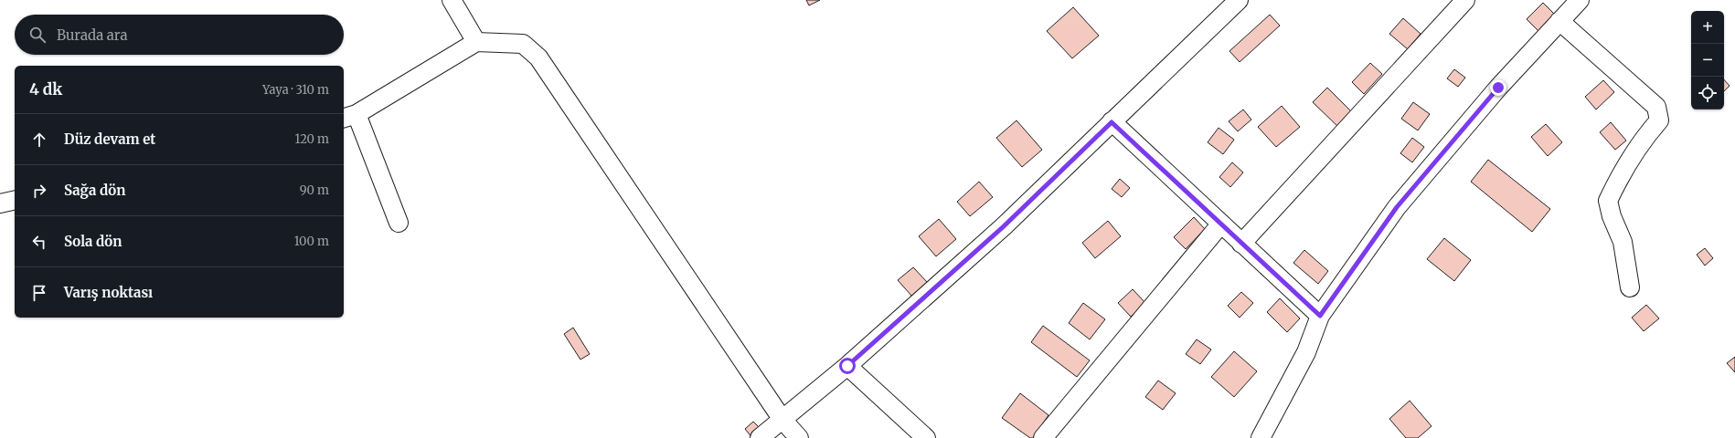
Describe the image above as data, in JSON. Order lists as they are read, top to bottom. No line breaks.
{"page":{"map_buttons":["+","−"],"search":"Burada ara","heading":["4 dk","Yaya · 310 m"],"list":[["Düz devam et","120 m"],["Sağa dön","90 m"],["Sola dön","100 m"],"Varış noktası"]}}
